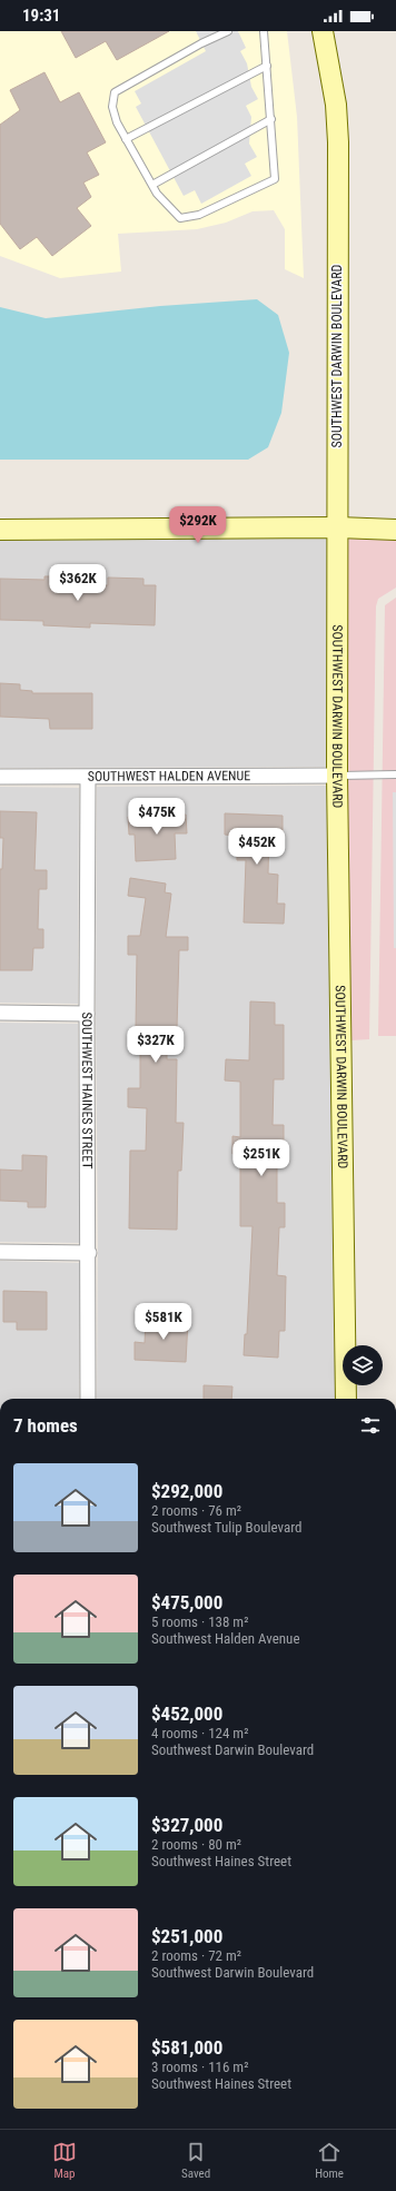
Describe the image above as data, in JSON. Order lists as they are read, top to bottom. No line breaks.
{"streets":{"street":["SOUTHWEST DARWIN BOULEVARD","SOUTHWEST HALDEN AVENUE","SOUTHWEST HAINES STREET"]},"crossings":[["SOUTHWEST DARWIN BOULEVARD","SOUTHWEST HALDEN AVENUE"],["SOUTHWEST HALDEN AVENUE","SOUTHWEST HAINES STREET"]],"page":{"status":"19:31","price":["$292K","$362K","$475K","$452K","$327K","$251K","$581K"],"heading":"7 homes","list":[{"name":"$292,000","note":"2 rooms · 76 m² · Southwest Tulip Boulevard"},{"name":"$475,000","note":"5 rooms · 138 m² · Southwest Halden Avenue"},{"name":"$452,000","note":"4 rooms · 124 m² · Southwest Darwin Boulevard"},{"name":"$327,000","note":"2 rooms · 80 m² · Southwest Haines Street"},{"name":"$251,000","note":"2 rooms · 72 m² · Southwest Darwin Boulevard"},{"name":"$581,000","note":"3 rooms · 116 m² · Southwest Haines Street"}],"tabs":["Map","Saved","Home"]}}
